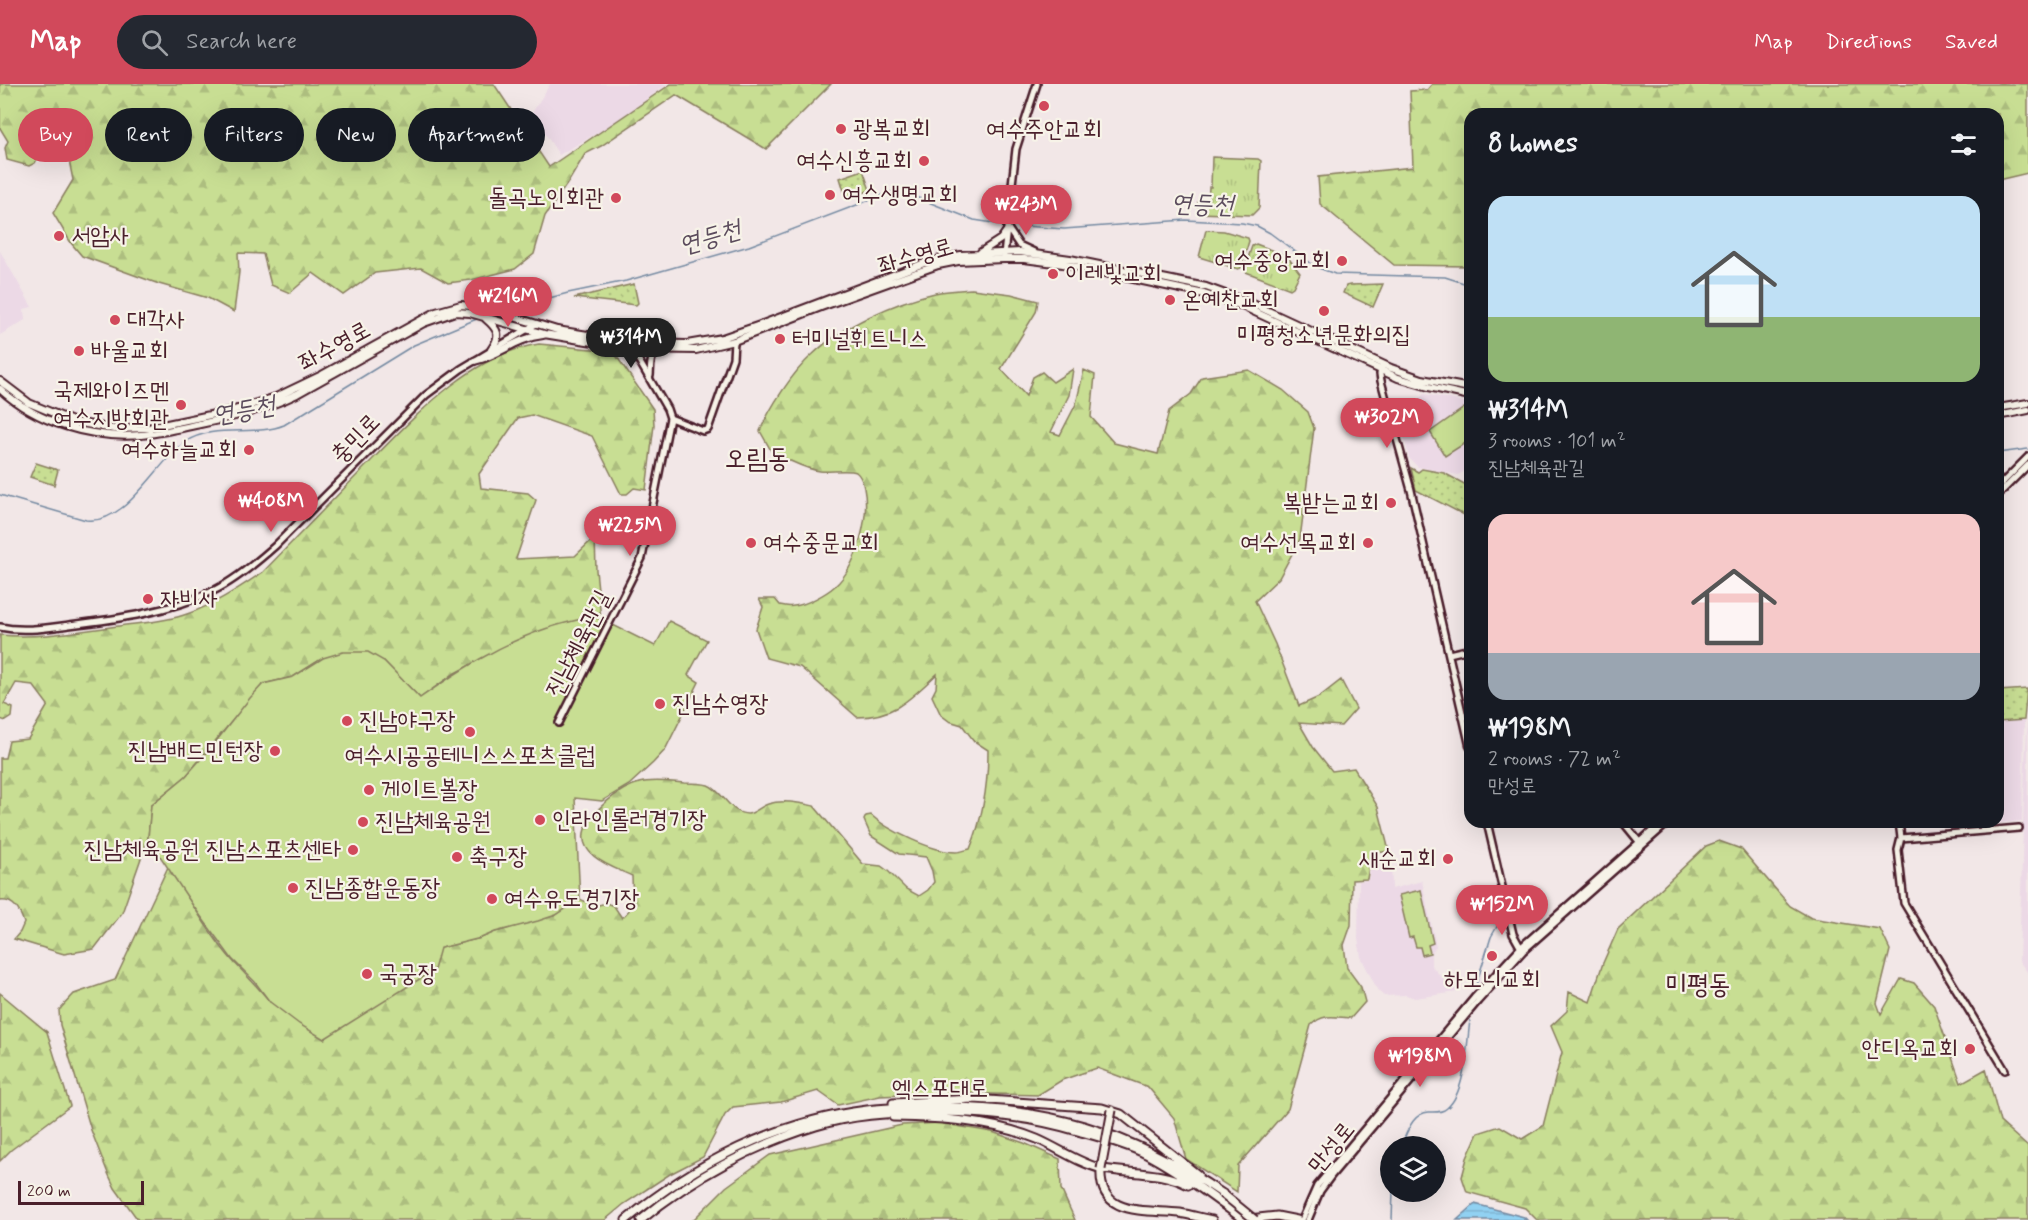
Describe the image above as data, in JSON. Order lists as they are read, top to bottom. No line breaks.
{"streets":{"highway":["엑스포대로"],"main road":["좌수영로"],"street":["충민로","진남체육관길","만성로"]},"crossings":[["좌수영로","충민로"]],"districts":["오림동","미평동"],"water":["연등천"],"places":["여수주안교회","광복교회","여수신흥교회","여수생명교회","돌곡노인회관","서암사","여수중앙교회","이레빛교회","온예찬교회","미평청소년문화의집","대각사","터미널휘트니스","바울교회","국제와이즈멘 여수지방회관","여수하늘교회","복받는교회","여수중문교회","여수선목교회","자비사","진남수영장","진남야구장","여수시공공테니스스포츠클럽","진남배드민턴장","게이트볼장","인라인롤러경기장","진남체육공원","진남체육공원 진남스포츠센타","축구장","새순교회","진남종합운동장","여수유도경기장","하모니교회","국궁장","안디옥교회"],"scale_bar":"200 m","page":{"header":"Map","search":"Search here","nav":["Map","Directions","Saved"],"chip":["Buy","Rent","Filters","New","Apartment"],"heading":"8 homes","list":[{"name":"₩314M","note":"3 rooms · 101 m² · 진남체육관길"},{"name":"₩198M","note":"2 rooms · 72 m² · 만성로"}],"price":["₩243M","₩216M","₩314M","₩302M","₩408M","₩225M","₩152M","₩198M"],"scale":"200 m"}}
